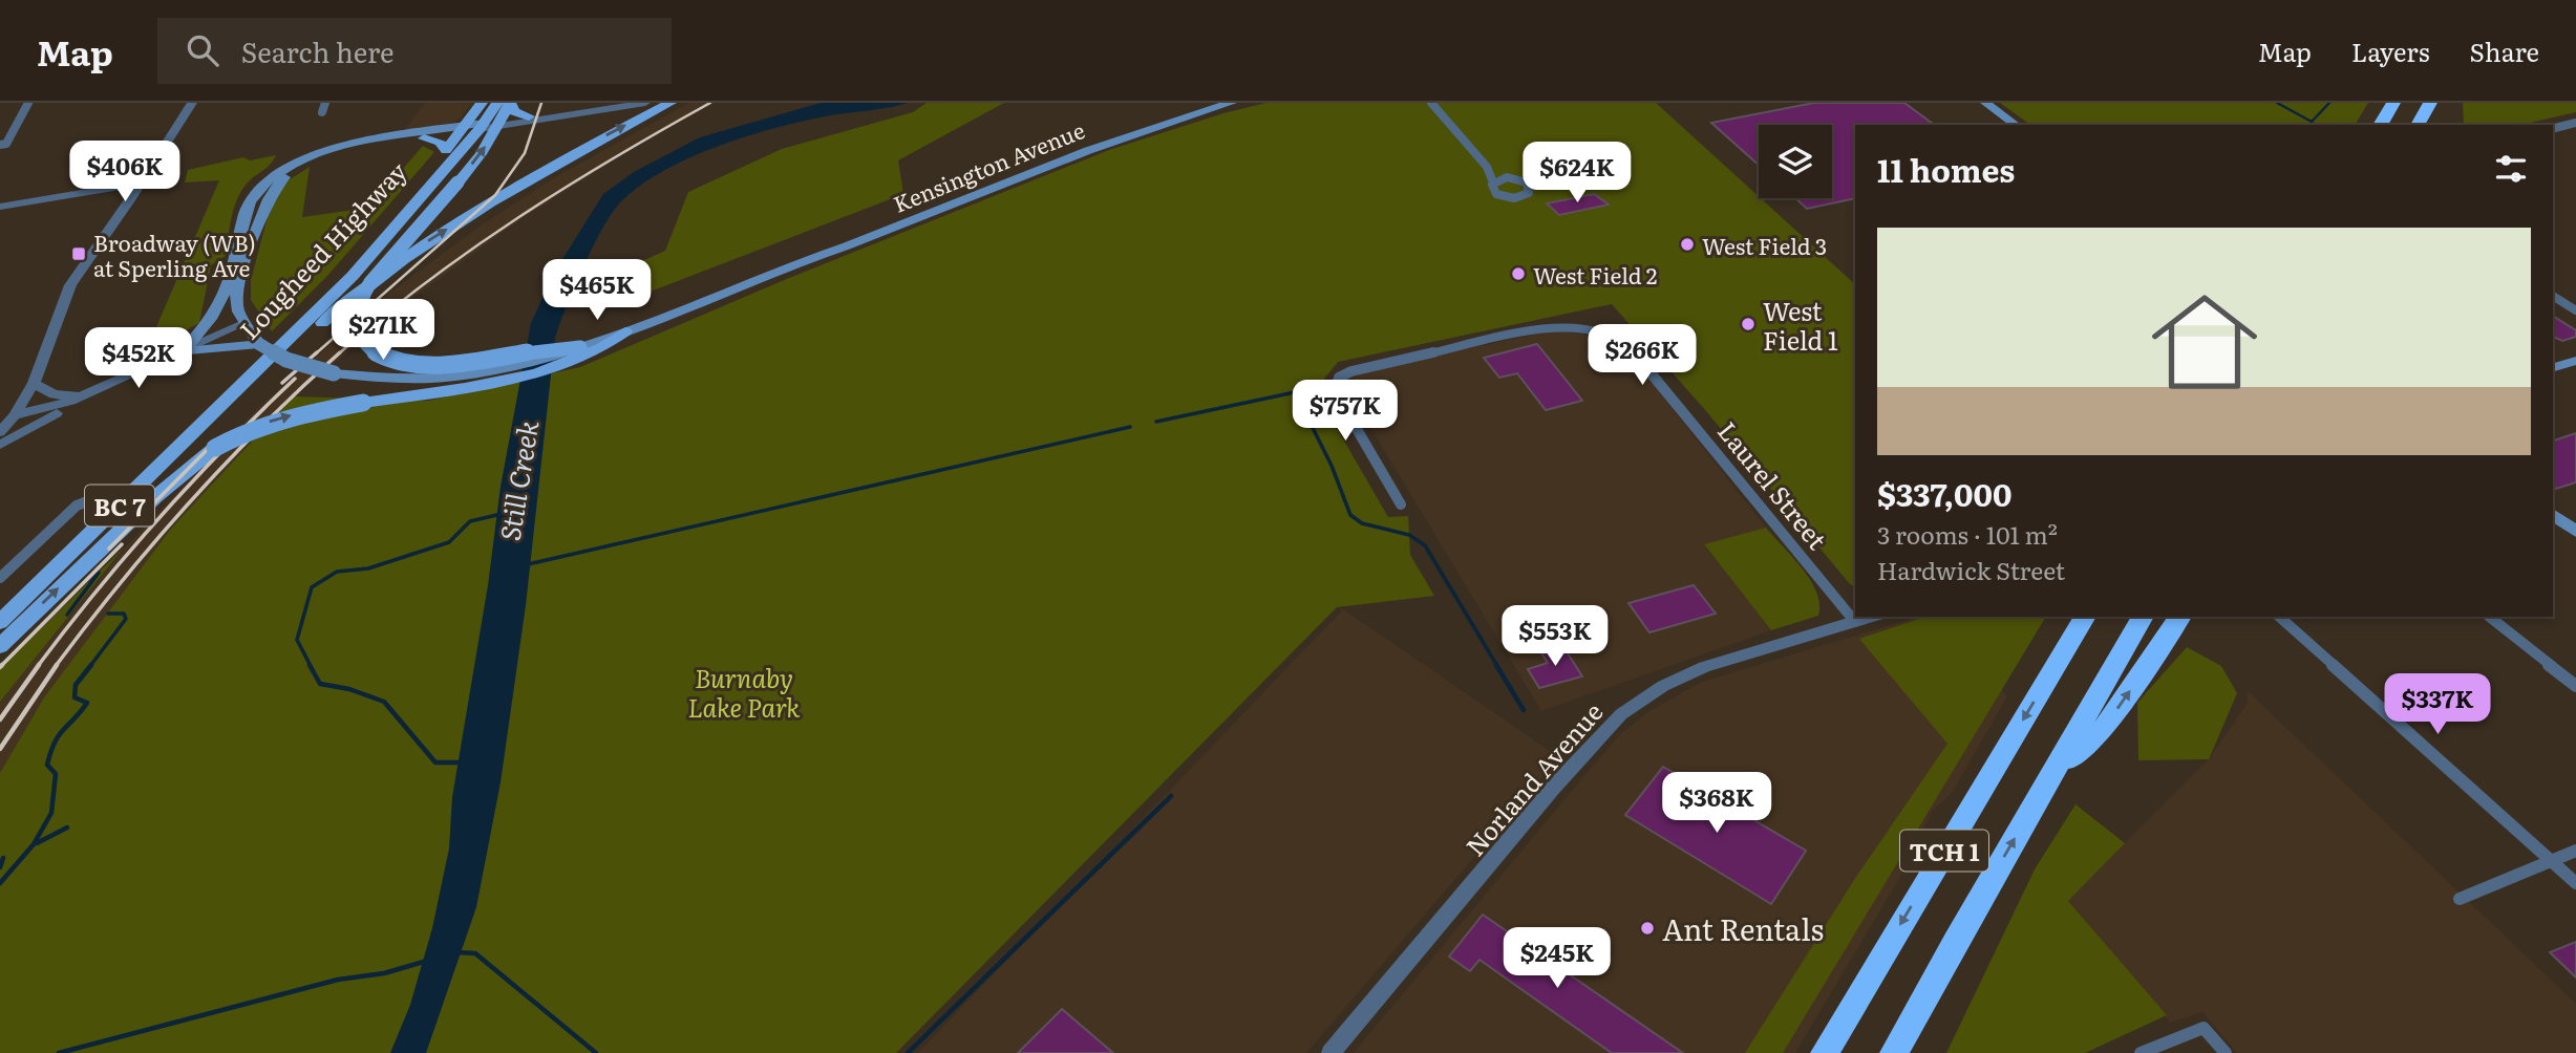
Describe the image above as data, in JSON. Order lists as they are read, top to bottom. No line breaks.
{"streets":{"highway":["TCH 1"],"main road":["Kensington Avenue","Lougheed Highway","BC 7"],"street":["Laurel Street","Norland Avenue"]},"crossings":[["Laurel Street","Norland Avenue"]],"water":["Still Creek"],"parks":["Burnaby Lake Park"],"places":{"other":["West Field 3","West Field 2","West Field 1","Ant Rentals"],"transit":["Broadway (WB) at Sperling Ave"]},"page":{"header":"Map","search":"Search here","nav":["Map","Layers","Share"],"heading":"11 homes","price":["$406K","$624K","$465K","$271K","$266K","$452K","$757K","$553K","$337K","$368K","$245K"],"list":[{"name":"$337,000","note":"3 rooms · 101 m² · Hardwick Street"}]}}
